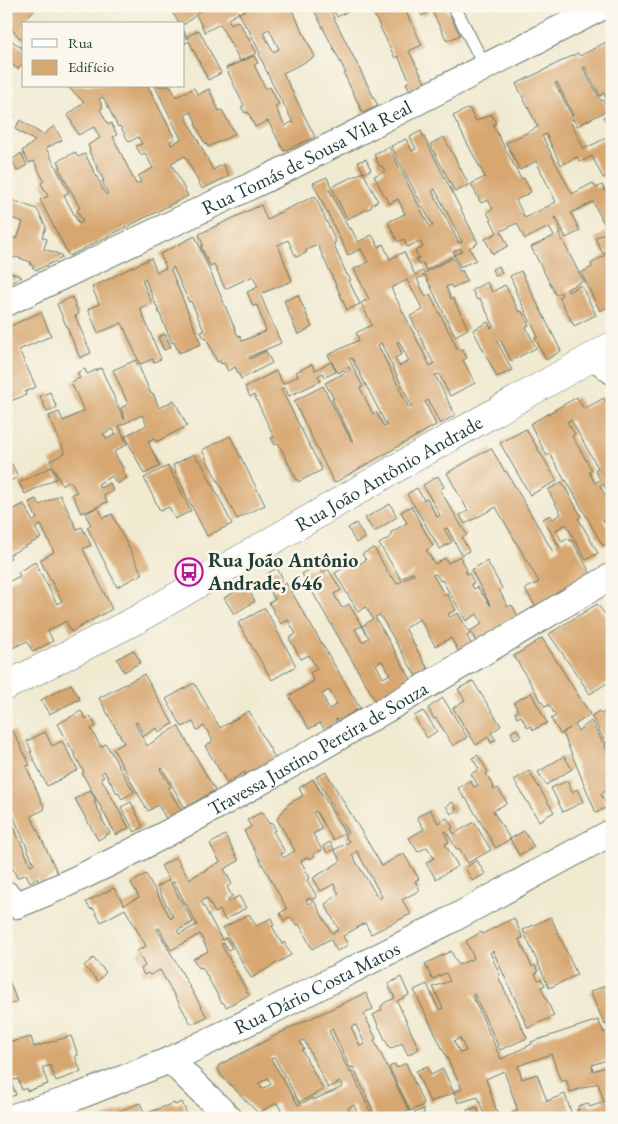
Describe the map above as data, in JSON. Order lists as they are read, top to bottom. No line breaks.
{"streets":{"street":["Rua Tomás de Sousa Vila Real","Rua João Antônio Andrade","Travessa Justino Pereira de Souza","Rua Dário Costa Matos"]},"places":{"bus stop":["Rua João Antônio Andrade, 646"]},"legend":["Rua","Edifício"]}
